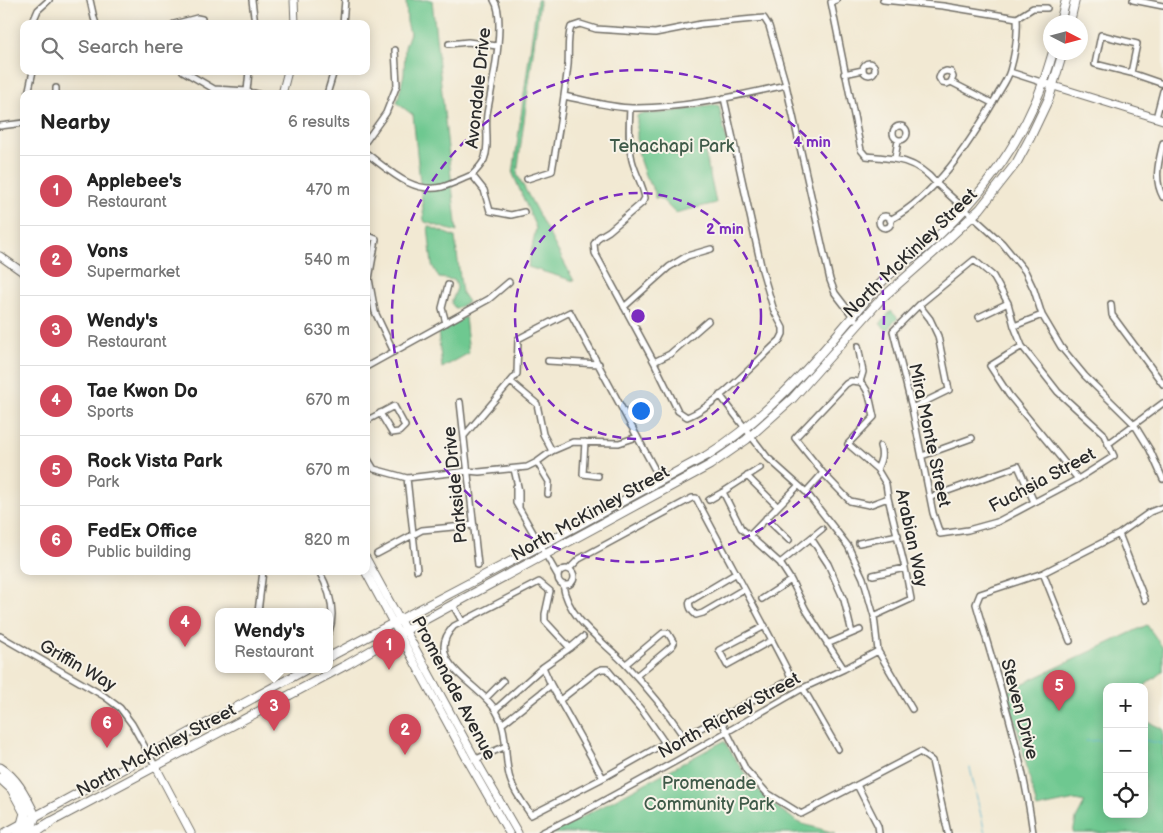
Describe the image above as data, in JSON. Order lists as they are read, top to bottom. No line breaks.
{"streets":{"main road":["North McKinley Street","Griffin Way","Promenade Avenue"],"street":["Avondale Drive","Mira Monte Street","Fuchsia Street","Parkside Drive","Arabian Way","Steven Drive","North Richey Street"]},"crossings":[["North McKinley Street","Griffin Way"],["North McKinley Street","Promenade Avenue"],["Mira Monte Street","Fuchsia Street"]],"parks":["Tehachapi Park","Promenade Community Park"],"north":"right","page":{"search":"Search here","heading":["Nearby","6 results"],"list":[{"mark":"1","name":"Applebee's","note":"Restaurant","value":"470 m"},{"mark":"2","name":"Vons","note":"Supermarket","value":"540 m"},{"mark":"3","name":"Wendy's","note":"Restaurant","value":"630 m"},{"mark":"4","name":"Tae Kwon Do","note":"Sports","value":"670 m"},{"mark":"5","name":"Rock Vista Park","note":"Park","value":"670 m"},{"mark":"6","name":"FedEx Office","note":"Public building","value":"820 m"}],"pins":["4","1","5","3","6","2"],"popup":["Wendy's","Restaurant"],"map_buttons":["+","−"]},"rings":["4 min","2 min"]}
